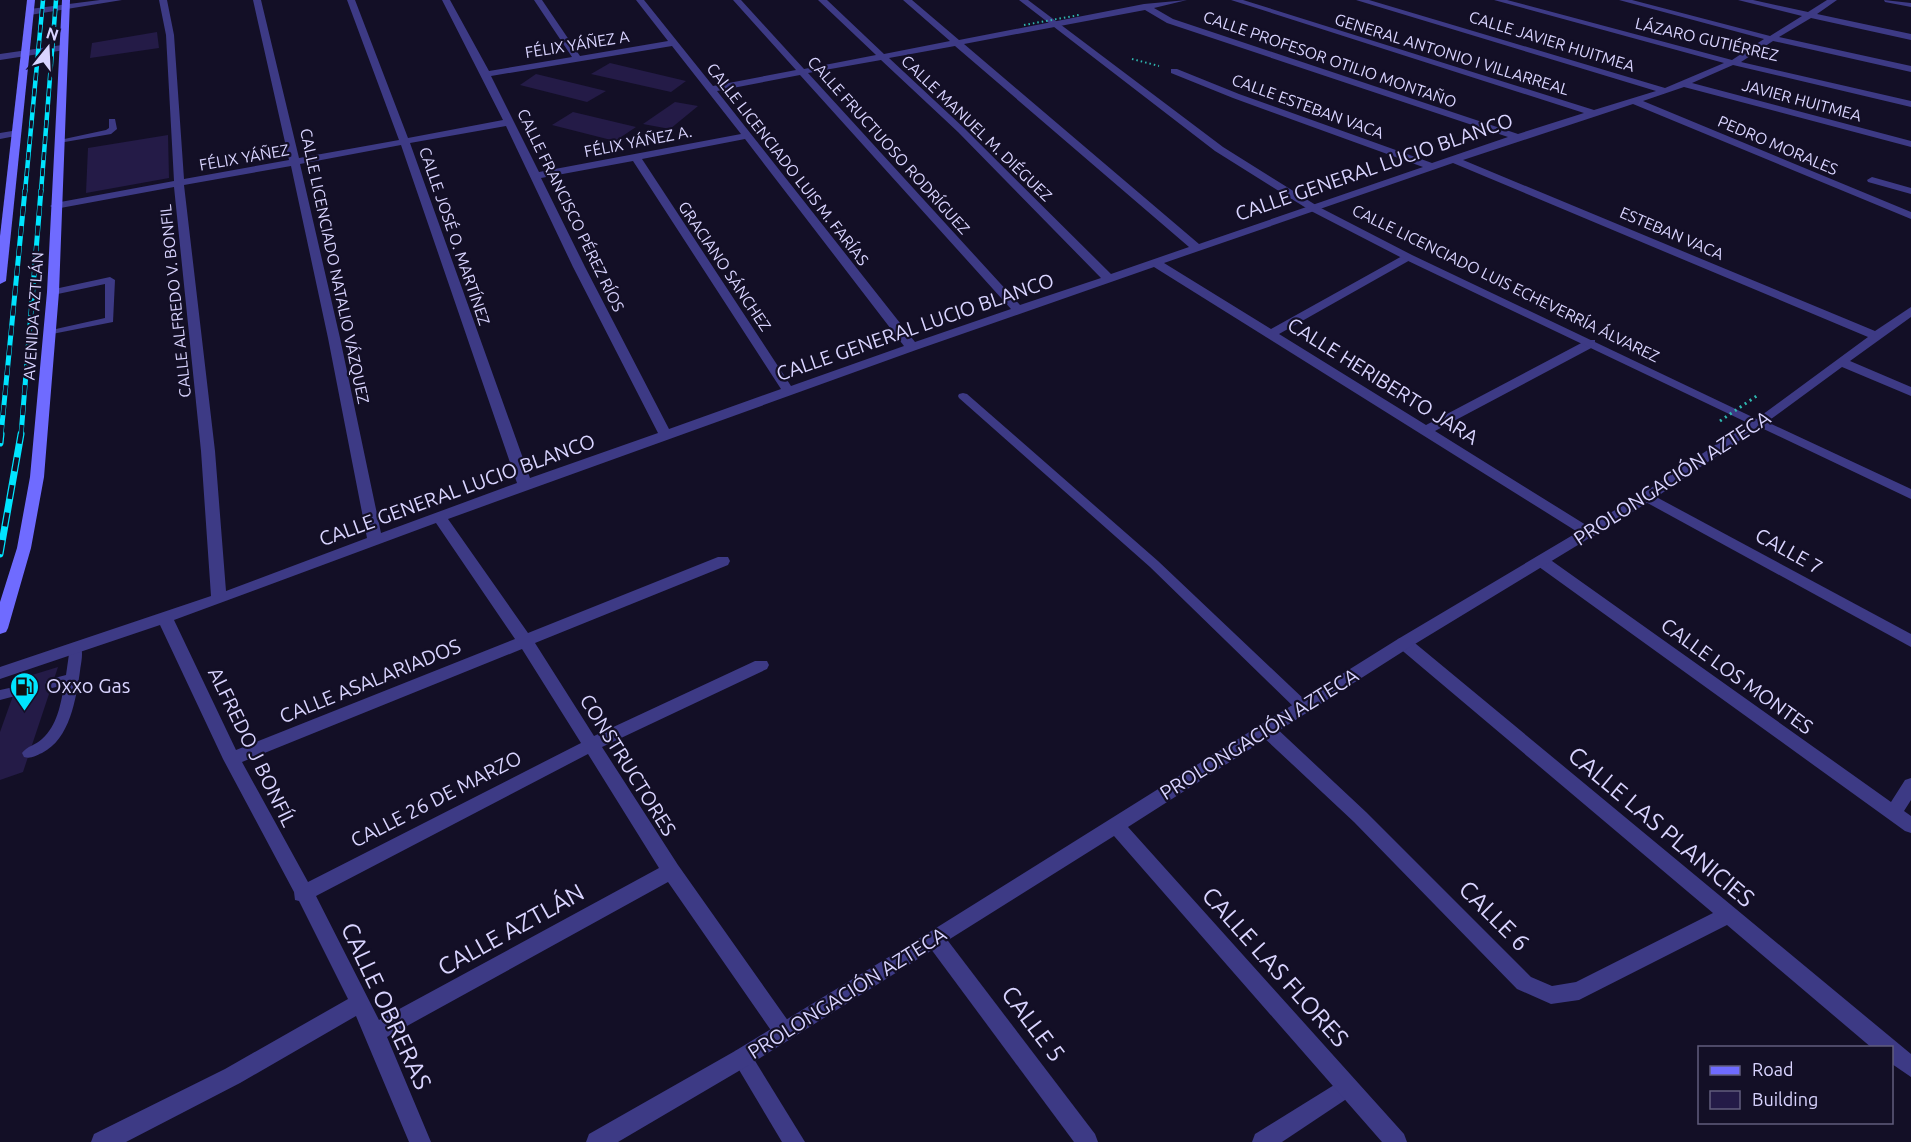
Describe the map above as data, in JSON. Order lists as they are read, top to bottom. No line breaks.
{"streets":{"main road":["AVENIDA AZTLÁN"],"street":["LÁZARO GUTIÉRREZ","CALLE JAVIER HUITMEA","FÉLIX YÁÑEZ A","GENERAL ANTONIO I VILLARREAL","CALLE PROFESOR OTILIO MONTAÑO","JAVIER HUITMEA","CALLE ESTEBAN VACA","CALLE MANUEL M. DIÉGUEZ","FÉLIX YÁÑEZ A.","CALLE FRUCTUOSO RODRÍGUEZ","PEDRO MORALES","FÉLIX YÁÑEZ","CALLE LICENCIADO LUIS M. FARÍAS","CALLE GENERAL LUCIO BLANCO","CALLE FRANCISCO PÉREZ RÍOS","ESTEBAN VACA","CALLE JOSÉ O. MARTÍNEZ","CALLE LICENCIADO NATALIO VÁZQUEZ","GRACIANO SÁNCHEZ","CALLE LICENCIADO LUIS ECHEVERRÍA ÁLVAREZ","CALLE ALFREDO V. BONFIL","CALLE HERIBERTO JARA","PROLONGACIÓN AZTECA","CALLE 7","CALLE LOS MONTES","CALLE ASALARIADOS","ALFREDO J BONFÍL","CONSTRUCTORES","CALLE 26 DE MARZO","CALLE LAS PLANICIES","CALLE 6","CALLE AZTLÁN","CALLE LAS FLORES","CALLE OBRERAS","CALLE 5"]},"crossings":[["LÁZARO GUTIÉRREZ","CALLE GENERAL LUCIO BLANCO"],["CALLE JAVIER HUITMEA","CALLE GENERAL LUCIO BLANCO"],["FÉLIX YÁÑEZ A","CALLE LICENCIADO LUIS M. FARÍAS"],["FÉLIX YÁÑEZ A","CALLE FRANCISCO PÉREZ RÍOS"],["GENERAL ANTONIO I VILLARREAL","CALLE GENERAL LUCIO BLANCO"],["CALLE PROFESOR OTILIO MONTAÑO","CALLE GENERAL LUCIO BLANCO"],["JAVIER HUITMEA","CALLE GENERAL LUCIO BLANCO"],["CALLE ESTEBAN VACA","CALLE GENERAL LUCIO BLANCO"],["CALLE MANUEL M. DIÉGUEZ","CALLE GENERAL LUCIO BLANCO"],["FÉLIX YÁÑEZ A.","CALLE LICENCIADO LUIS M. FARÍAS"],["FÉLIX YÁÑEZ A.","CALLE FRANCISCO PÉREZ RÍOS"],["FÉLIX YÁÑEZ A.","GRACIANO SÁNCHEZ"],["CALLE FRUCTUOSO RODRÍGUEZ","CALLE GENERAL LUCIO BLANCO"],["PEDRO MORALES","CALLE GENERAL LUCIO BLANCO"],["FÉLIX YÁÑEZ","CALLE FRANCISCO PÉREZ RÍOS"],["FÉLIX YÁÑEZ","CALLE JOSÉ O. MARTÍNEZ"],["FÉLIX YÁÑEZ","CALLE LICENCIADO NATALIO VÁZQUEZ"],["FÉLIX YÁÑEZ","CALLE ALFREDO V. BONFIL"],["FÉLIX YÁÑEZ","AVENIDA AZTLÁN"],["CALLE LICENCIADO LUIS M. FARÍAS","CALLE GENERAL LUCIO BLANCO"],["CALLE GENERAL LUCIO BLANCO","CALLE FRANCISCO PÉREZ RÍOS"],["CALLE GENERAL LUCIO BLANCO","ESTEBAN VACA"],["CALLE GENERAL LUCIO BLANCO","CALLE JOSÉ O. MARTÍNEZ"],["CALLE GENERAL LUCIO BLANCO","CALLE LICENCIADO NATALIO VÁZQUEZ"],["CALLE GENERAL LUCIO BLANCO","GRACIANO SÁNCHEZ"],["CALLE GENERAL LUCIO BLANCO","CALLE LICENCIADO LUIS ECHEVERRÍA ÁLVAREZ"],["CALLE GENERAL LUCIO BLANCO","CALLE ALFREDO V. BONFIL"],["CALLE GENERAL LUCIO BLANCO","CALLE HERIBERTO JARA"],["CALLE GENERAL LUCIO BLANCO","ALFREDO J BONFÍL"],["CALLE GENERAL LUCIO BLANCO","CONSTRUCTORES"],["ESTEBAN VACA","PROLONGACIÓN AZTECA"],["CALLE LICENCIADO LUIS ECHEVERRÍA ÁLVAREZ","PROLONGACIÓN AZTECA"],["CALLE HERIBERTO JARA","PROLONGACIÓN AZTECA"],["PROLONGACIÓN AZTECA","CALLE 7"],["PROLONGACIÓN AZTECA","CALLE LOS MONTES"],["PROLONGACIÓN AZTECA","CONSTRUCTORES"],["PROLONGACIÓN AZTECA","CALLE LAS PLANICIES"],["PROLONGACIÓN AZTECA","CALLE 6"],["PROLONGACIÓN AZTECA","CALLE LAS FLORES"],["PROLONGACIÓN AZTECA","CALLE 5"],["CALLE ASALARIADOS","ALFREDO J BONFÍL"],["CALLE ASALARIADOS","CONSTRUCTORES"],["ALFREDO J BONFÍL","CALLE 26 DE MARZO"],["ALFREDO J BONFÍL","CALLE OBRERAS"],["CONSTRUCTORES","CALLE 26 DE MARZO"],["CONSTRUCTORES","CALLE AZTLÁN"],["CALLE 26 DE MARZO","CALLE OBRERAS"],["CALLE LAS PLANICIES","CALLE 6"],["CALLE AZTLÁN","CALLE OBRERAS"]],"places":{"fuel station":["Oxxo Gas"]},"legend":["Road","Building"],"north":"top"}
